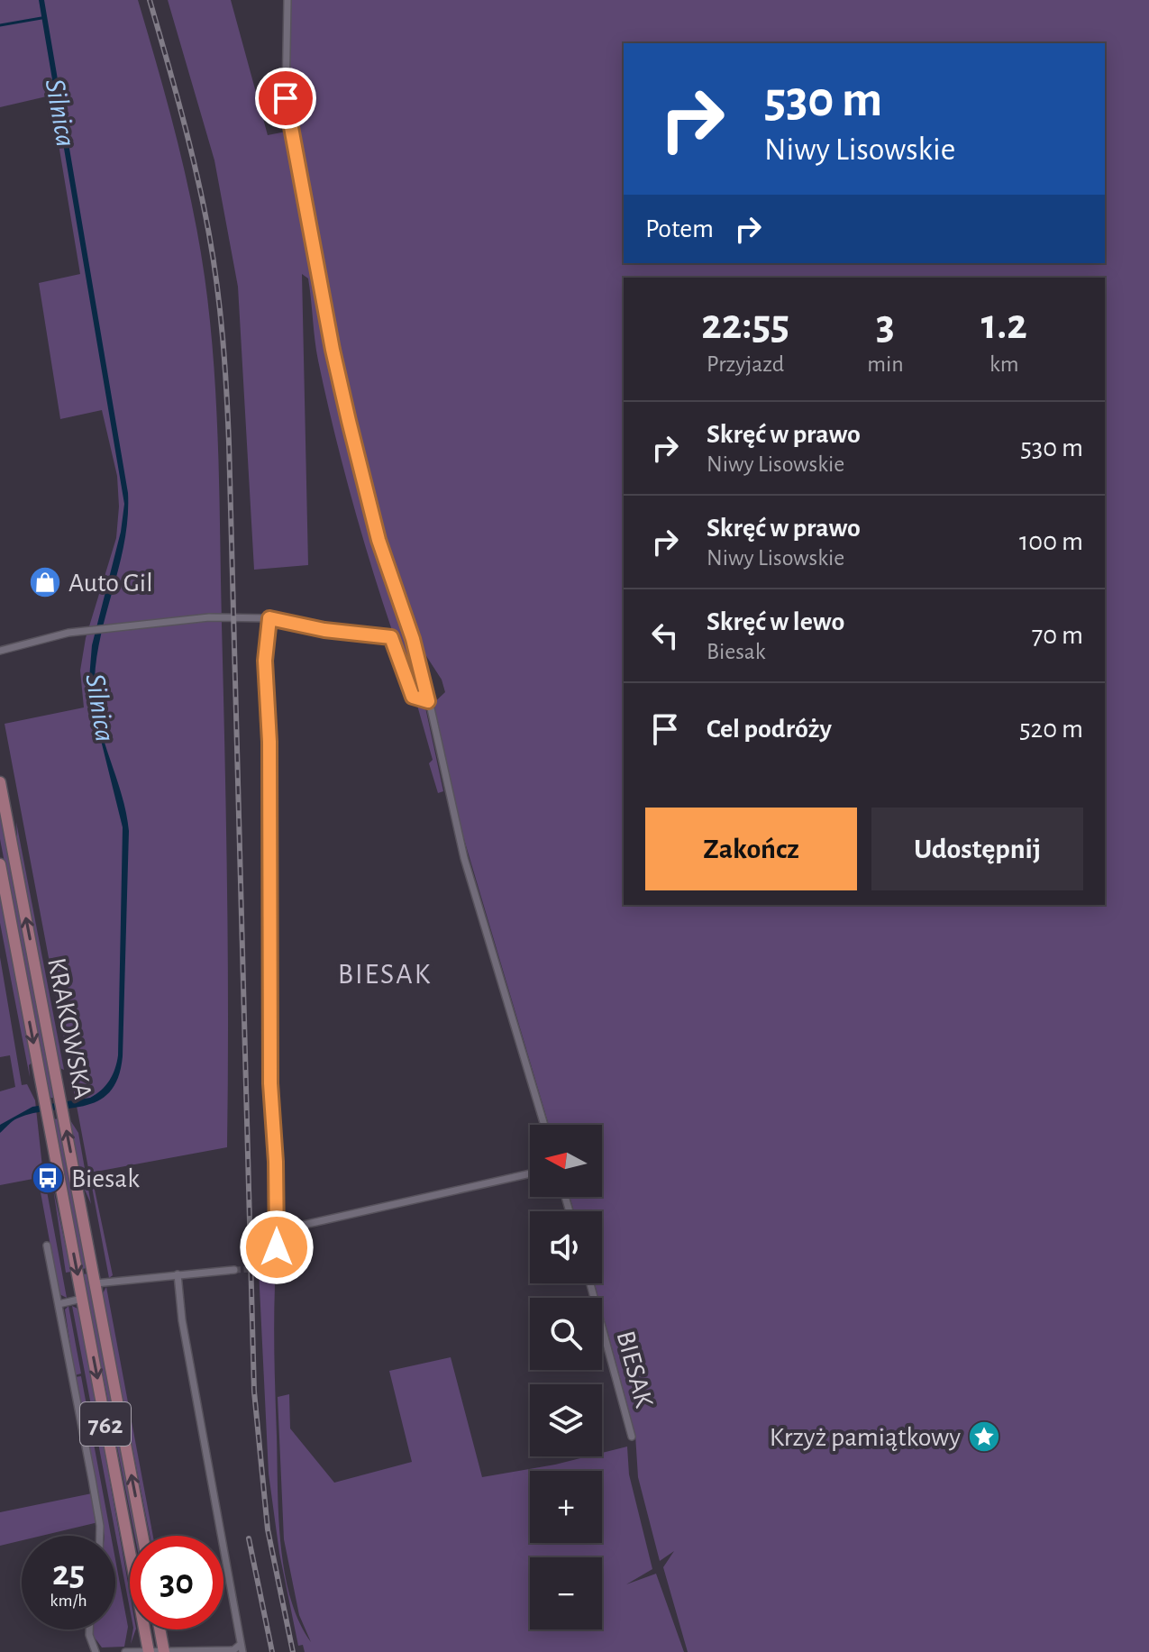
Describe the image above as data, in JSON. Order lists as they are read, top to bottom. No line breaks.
{"streets":{"main road":["KRAKOWSKA","762"],"street":["BIESAK"]},"districts":["BIESAK"],"water":["Silnica"],"places":{"shop":["Auto Gil"],"bus stop":["Biesak"],"place":["Krzyż pamiątkowy"]},"north":"left","page":{"turn":["530 m","Niwy Lisowskie"],"then":"Potem","eta":["22:55","Przyjazd","3","min","1.2","km"],"list":[{"name":"Skręć w prawo","note":"Niwy Lisowskie","value":"530 m"},{"name":"Skręć w prawo","note":"Niwy Lisowskie","value":"100 m"},{"name":"Skręć w lewo","note":"Biesak","value":"70 m"},{"name":"Cel podróży","value":"520 m"}],"buttons":["Zakończ","Udostępnij"],"map_buttons":["+","−"],"speed":"25 km/h","limit":"30"}}
